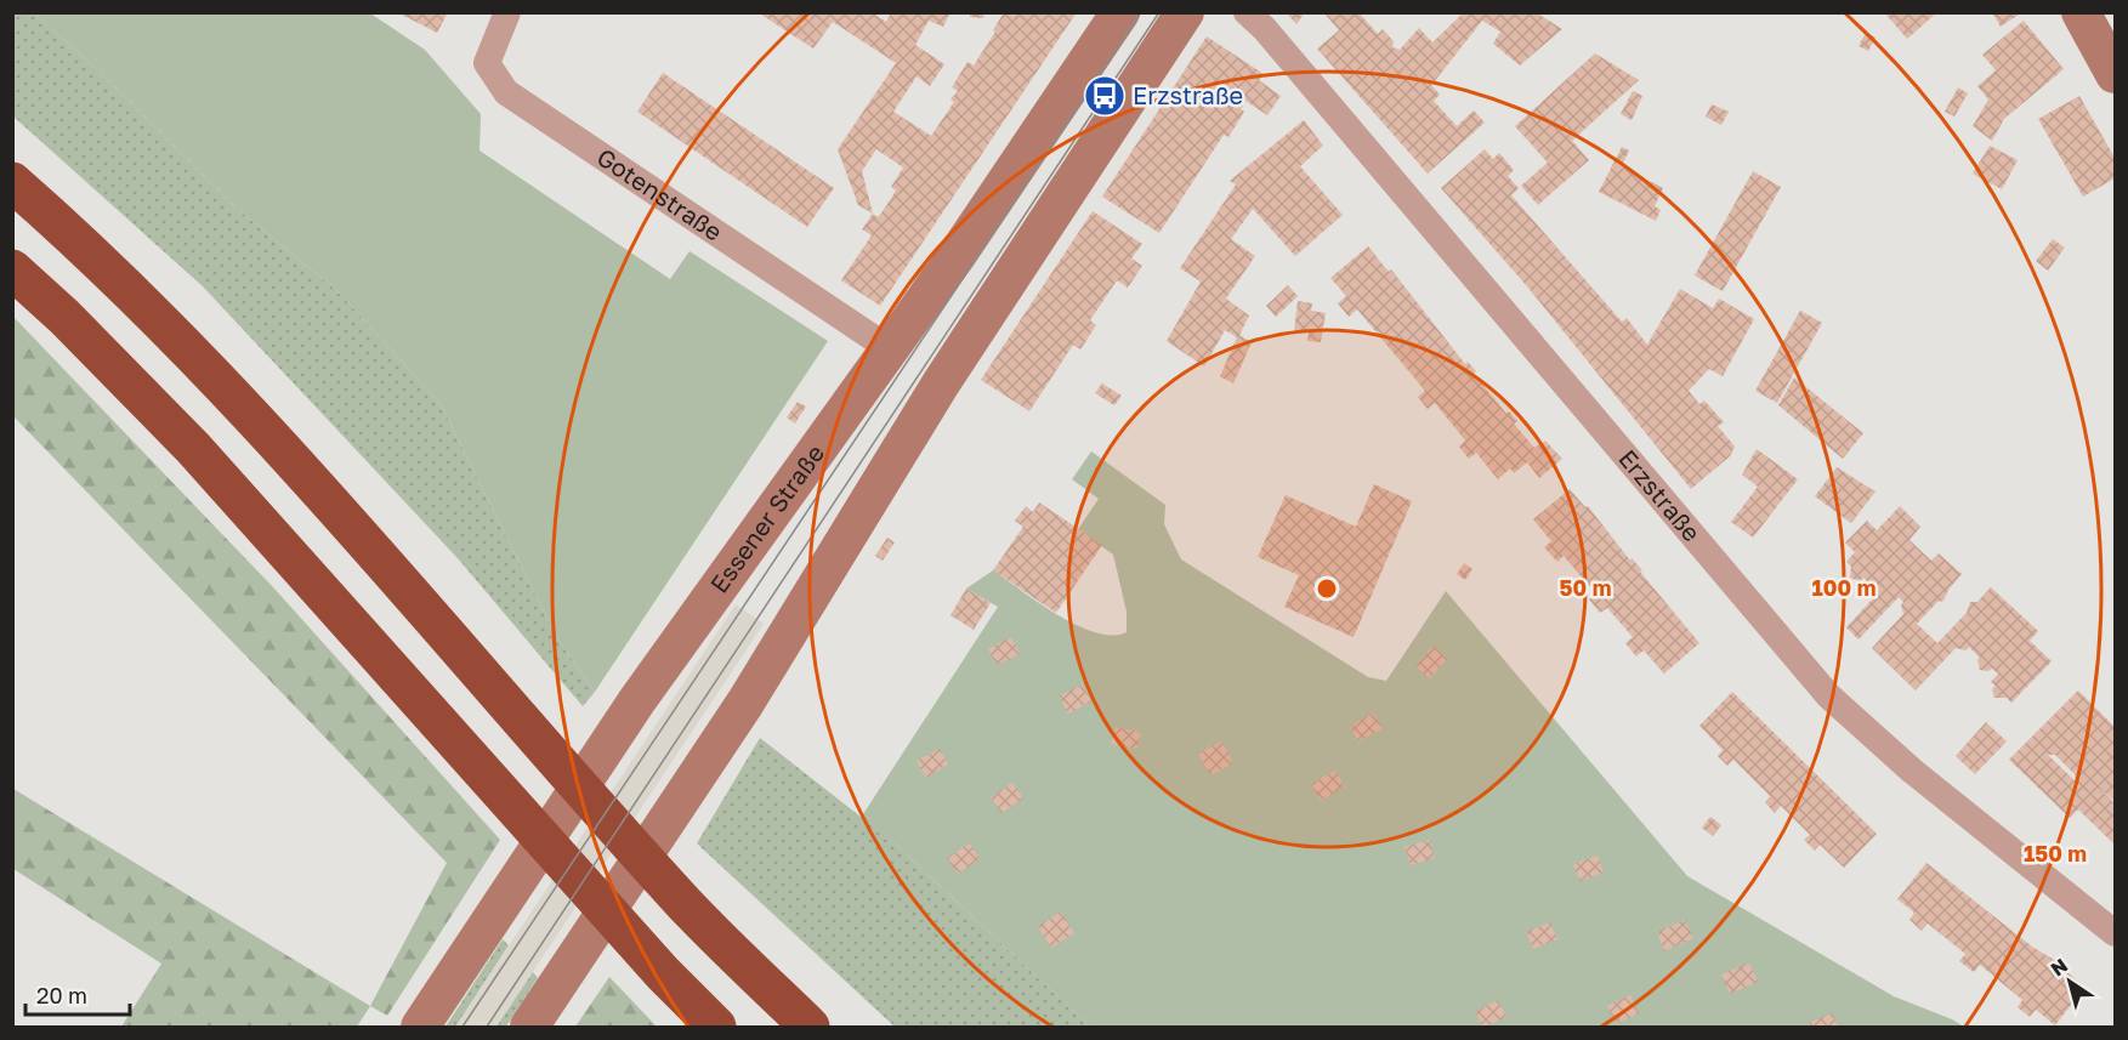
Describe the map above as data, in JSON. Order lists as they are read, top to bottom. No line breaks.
{"streets":{"main road":["Essener Straße"],"street":["Gotenstraße","Erzstraße"]},"crossings":[["Gotenstraße","Essener Straße"]],"places":{"bus stop":["Erzstraße"]},"scale_bar":"20 m","north":"top left","rings":["50 m","100 m","150 m"]}
